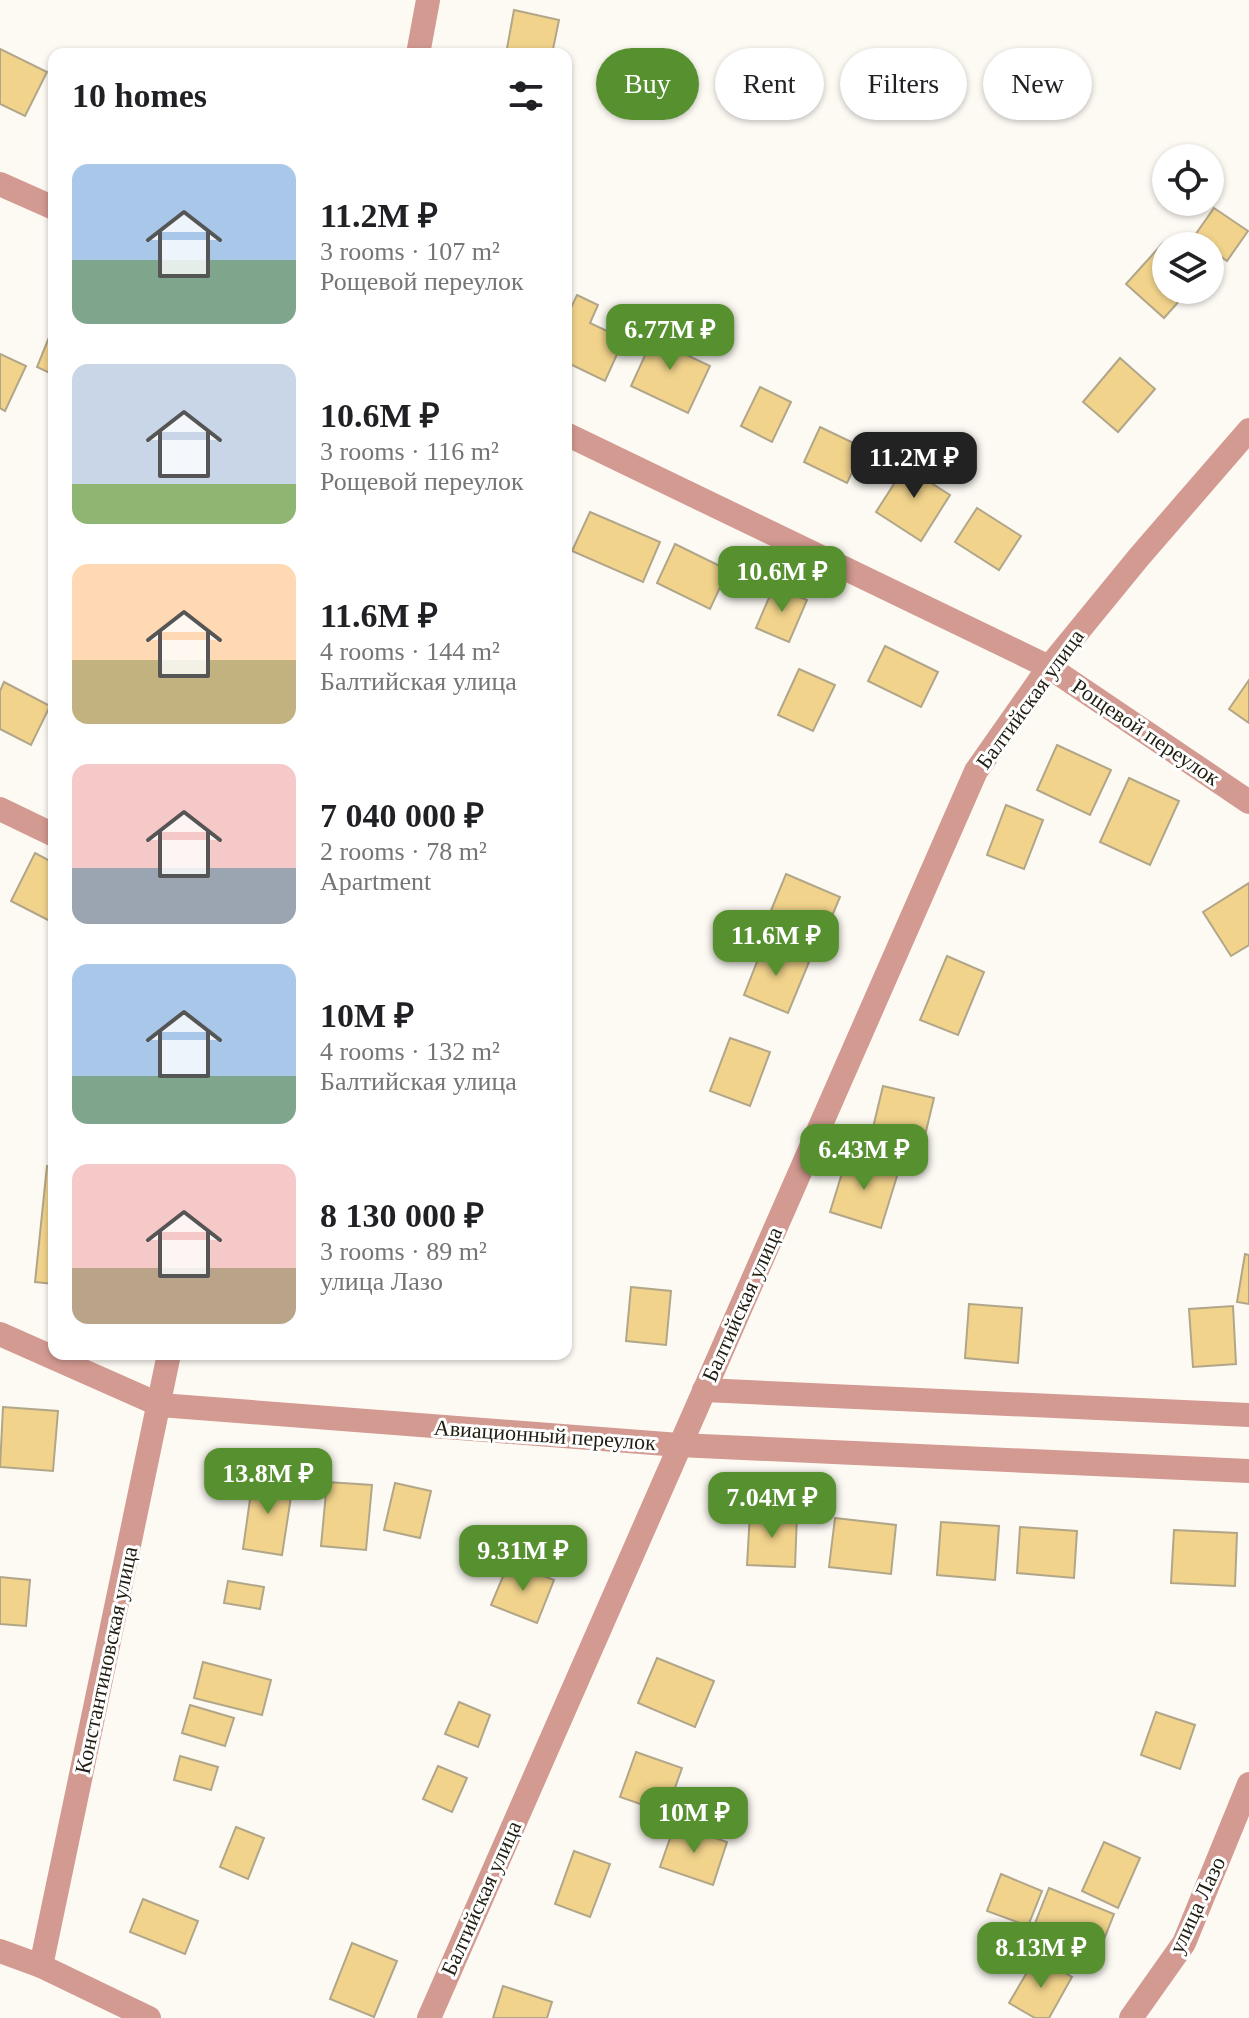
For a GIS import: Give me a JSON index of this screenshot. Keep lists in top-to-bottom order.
{
  "streets": {
    "street": [
      "Балтийская улица",
      "Рощевой переулок",
      "Авиационный переулок",
      "Константиновская улица",
      "улица Лазо"
    ]
  },
  "crossings": [
    ["Балтийская улица", "Рощевой переулок"],
    ["Балтийская улица", "Авиационный переулок"],
    ["Авиационный переулок", "Константиновская улица"]
  ],
  "page": {
    "chip": [
      "Buy",
      "Rent",
      "Filters",
      "New"
    ],
    "heading": "10 homes",
    "list": [
      {
        "name": "11.2M ₽",
        "note": "3 rooms · 107 m² · Рощевой переулок"
      },
      {
        "name": "10.6M ₽",
        "note": "3 rooms · 116 m² · Рощевой переулок"
      },
      {
        "name": "11.6M ₽",
        "note": "4 rooms · 144 m² · Балтийская улица"
      },
      {
        "name": "7 040 000 ₽",
        "note": "2 rooms · 78 m² · Apartment"
      },
      {
        "name": "10M ₽",
        "note": "4 rooms · 132 m² · Балтийская улица"
      },
      {
        "name": "8 130 000 ₽",
        "note": "3 rooms · 89 m² · улица Лазо"
      }
    ],
    "price": [
      "6.77M ₽",
      "11.2M ₽",
      "10.6M ₽",
      "11.6M ₽",
      "6.43M ₽",
      "13.8M ₽",
      "7.04M ₽",
      "9.31M ₽",
      "10M ₽",
      "8.13M ₽"
    ]
  }
}
